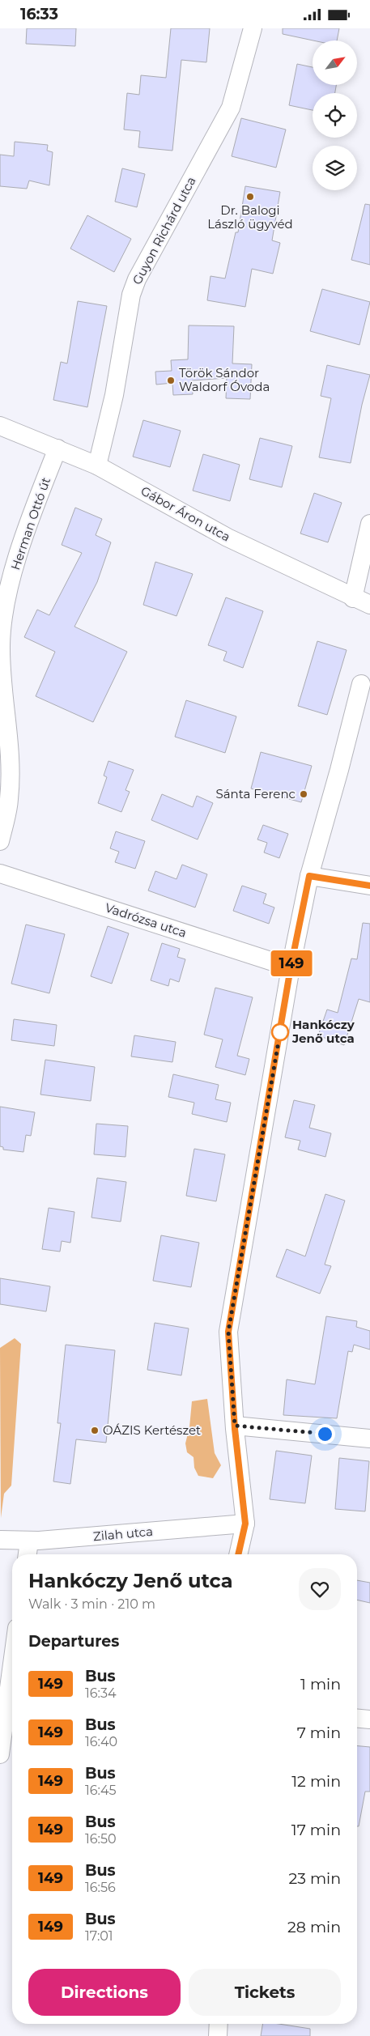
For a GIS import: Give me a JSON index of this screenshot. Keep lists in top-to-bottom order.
{
  "streets": {
    "street": [
      "Guyon Richárd utca",
      "Gábor Áron utca",
      "Herman Ottó út",
      "Vadrózsa utca",
      "Zilah utca"
    ]
  },
  "crossings": [
    ["Guyon Richárd utca", "Gábor Áron utca"],
    ["Gábor Áron utca", "Herman Ottó út"]
  ],
  "places": [
    "Dr. Balogi László ügyvéd",
    "Török Sándor Waldorf Óvoda",
    "Sánta Ferenc",
    "Hankóczy Jenő utca",
    "OÁZIS Kertészet"
  ],
  "lines": ["bus line 149"],
  "north": "top right",
  "page": {
    "status": "16:33",
    "on_map": "149",
    "heading": [
      ["Hankóczy Jenő utca", "Walk · 3 min · 210 m"],
      "Departures"
    ],
    "list": [
      {
        "mark": "149",
        "name": "Bus",
        "note": "16:34",
        "value": "1 min"
      },
      {
        "mark": "149",
        "name": "Bus",
        "note": "16:40",
        "value": "7 min"
      },
      {
        "mark": "149",
        "name": "Bus",
        "note": "16:45",
        "value": "12 min"
      },
      {
        "mark": "149",
        "name": "Bus",
        "note": "16:50",
        "value": "17 min"
      },
      {
        "mark": "149",
        "name": "Bus",
        "note": "16:56",
        "value": "23 min"
      },
      {
        "mark": "149",
        "name": "Bus",
        "note": "17:01",
        "value": "28 min"
      }
    ],
    "buttons": ["Directions", "Tickets"]
  }
}
